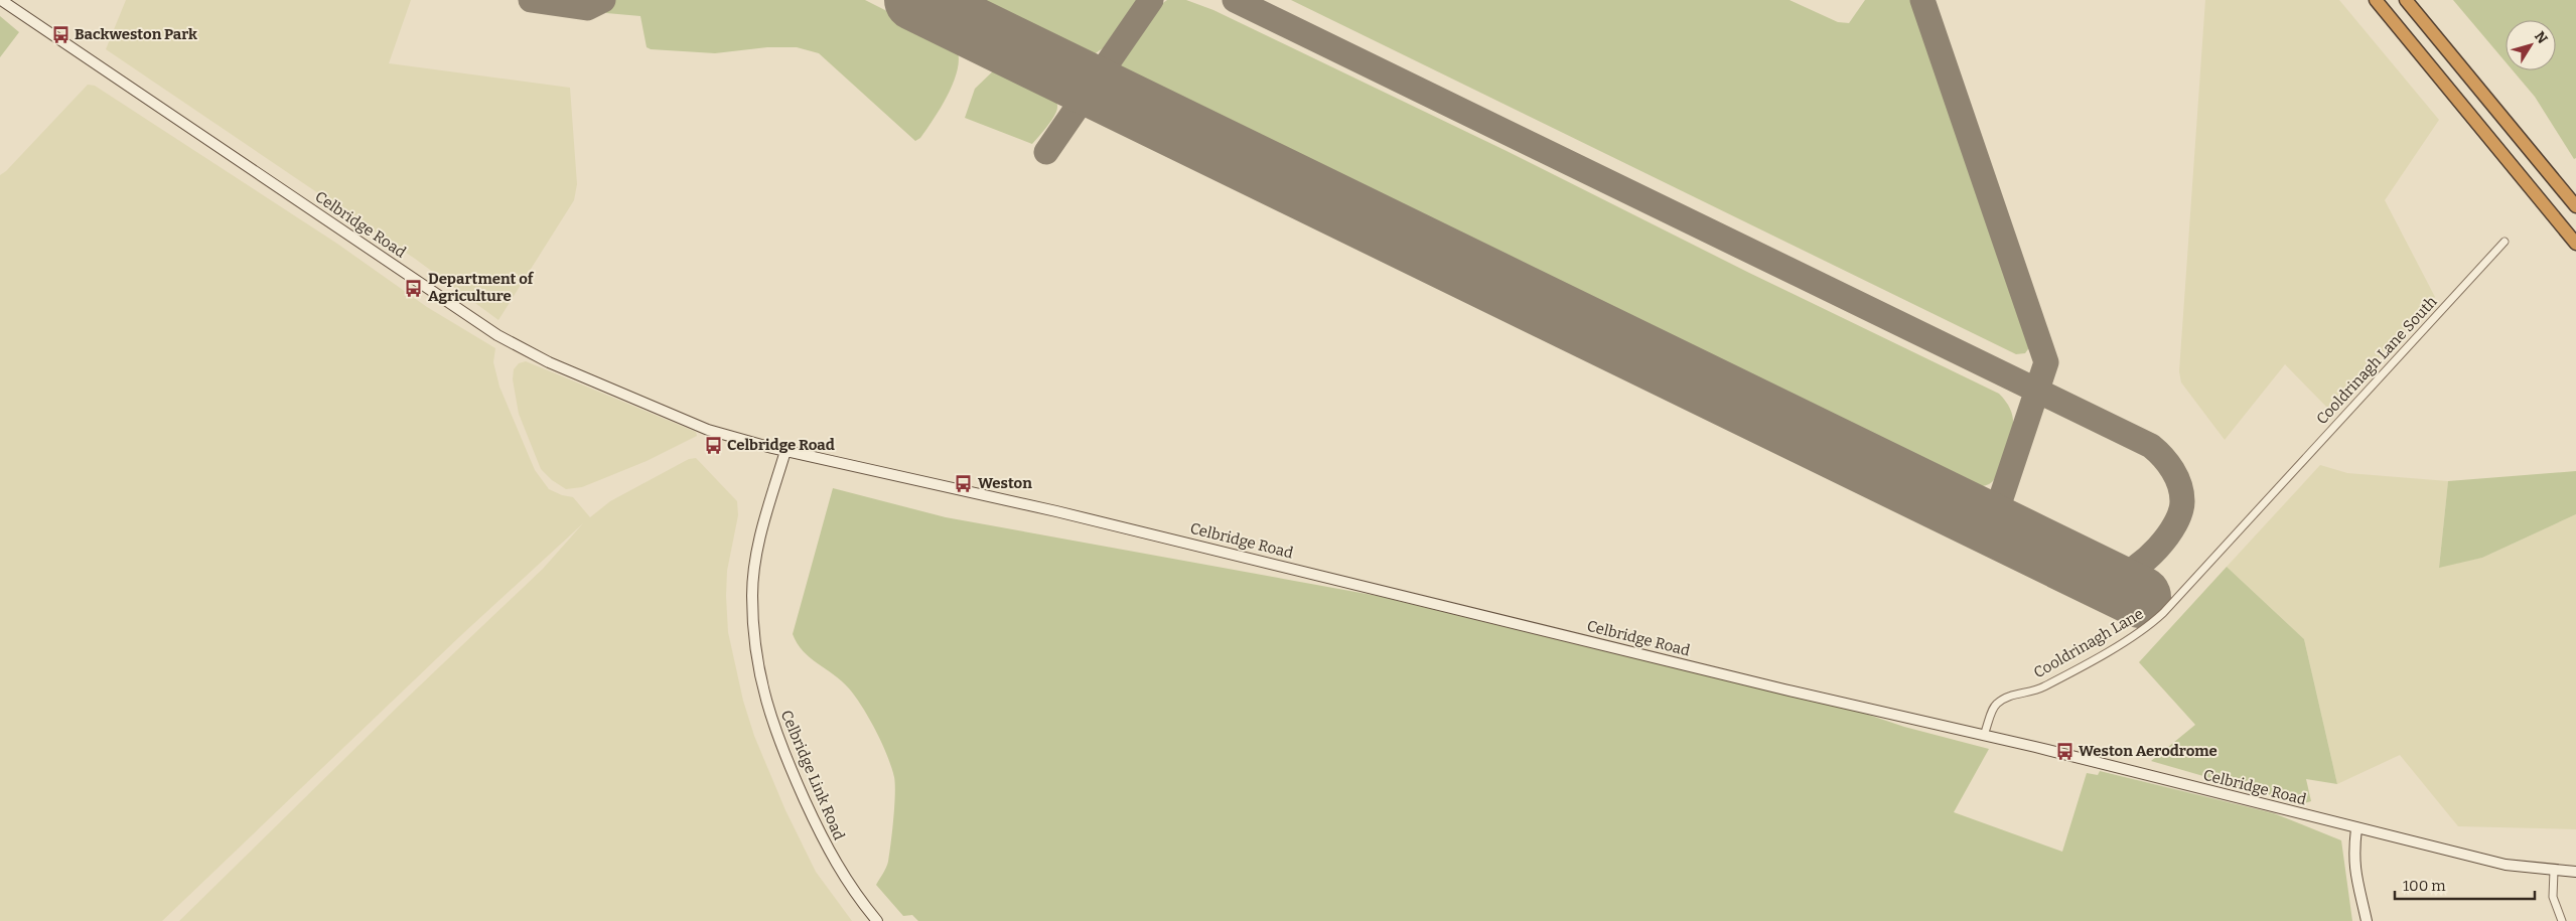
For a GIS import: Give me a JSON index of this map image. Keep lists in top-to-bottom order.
{
  "streets": {
    "main road": ["Celbridge Road", "Celbridge Link Road"],
    "street": ["Cooldrinagh Lane South", "Cooldrinagh Lane"]
  },
  "crossings": [
    ["Celbridge Road", "Cooldrinagh Lane"],
    ["Celbridge Road", "Celbridge Link Road"],
    ["Cooldrinagh Lane South", "Cooldrinagh Lane"]
  ],
  "places": {
    "bus stop": [
      "Backweston Park",
      "Department of Agriculture",
      "Celbridge Road",
      "Weston",
      "Weston Aerodrome"
    ]
  },
  "scale_bar": "100 m",
  "north": "top right"
}
